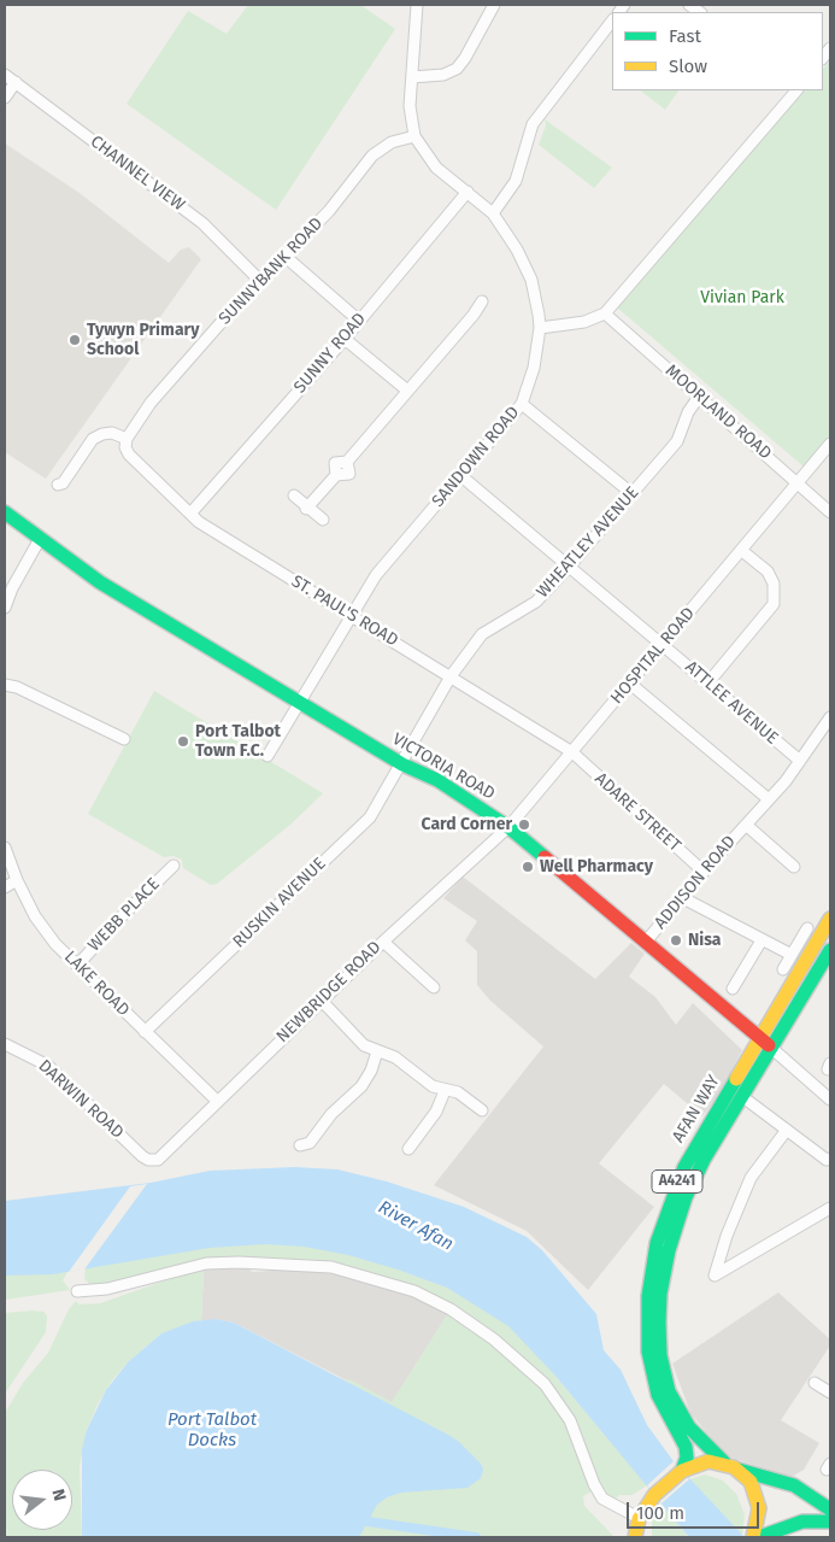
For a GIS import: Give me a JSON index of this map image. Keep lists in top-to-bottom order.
{
  "streets": {
    "main road": ["VICTORIA ROAD", "AFAN WAY", "A4241"],
    "street": [
      "CHANNEL VIEW",
      "SUNNYBANK ROAD",
      "SUNNY ROAD",
      "MOORLAND ROAD",
      "SANDOWN ROAD",
      "WHEATLEY AVENUE",
      "ST. PAUL'S ROAD",
      "HOSPITAL ROAD",
      "ATTLEE AVENUE",
      "ADARE STREET",
      "ADDISON ROAD",
      "RUSKIN AVENUE",
      "WEBB PLACE",
      "LAKE ROAD",
      "NEWBRIDGE ROAD",
      "DARWIN ROAD"
    ]
  },
  "crossings": [
    ["CHANNEL VIEW", "SUNNYBANK ROAD"],
    ["SUNNYBANK ROAD", "ST. PAUL'S ROAD"],
    ["SUNNY ROAD", "ST. PAUL'S ROAD"],
    ["MOORLAND ROAD", "WHEATLEY AVENUE"],
    ["MOORLAND ROAD", "HOSPITAL ROAD"],
    ["SANDOWN ROAD", "ST. PAUL'S ROAD"],
    ["SANDOWN ROAD", "ATTLEE AVENUE"],
    ["SANDOWN ROAD", "VICTORIA ROAD"],
    ["WHEATLEY AVENUE", "ST. PAUL'S ROAD"],
    ["WHEATLEY AVENUE", "ATTLEE AVENUE"],
    ["WHEATLEY AVENUE", "VICTORIA ROAD"],
    ["WHEATLEY AVENUE", "RUSKIN AVENUE"],
    ["ST. PAUL'S ROAD", "HOSPITAL ROAD"],
    ["ST. PAUL'S ROAD", "ADARE STREET"],
    ["HOSPITAL ROAD", "ATTLEE AVENUE"],
    ["HOSPITAL ROAD", "VICTORIA ROAD"],
    ["HOSPITAL ROAD", "ADARE STREET"],
    ["HOSPITAL ROAD", "NEWBRIDGE ROAD"],
    ["ATTLEE AVENUE", "ADDISON ROAD"],
    ["VICTORIA ROAD", "ADDISON ROAD"],
    ["VICTORIA ROAD", "RUSKIN AVENUE"],
    ["VICTORIA ROAD", "NEWBRIDGE ROAD"],
    ["VICTORIA ROAD", "AFAN WAY"],
    ["ADARE STREET", "ADDISON ROAD"],
    ["RUSKIN AVENUE", "LAKE ROAD"],
    ["WEBB PLACE", "LAKE ROAD"],
    ["LAKE ROAD", "NEWBRIDGE ROAD"],
    ["NEWBRIDGE ROAD", "DARWIN ROAD"],
    ["AFAN WAY", "A4241"]
  ],
  "water": ["River Afan", "Port Talbot Docks"],
  "parks": ["Vivian Park"],
  "places": [
    "Tywyn Primary School",
    "Port Talbot Town F.C.",
    "Card Corner",
    "Well Pharmacy",
    "Nisa"
  ],
  "legend": ["Fast", "Slow"],
  "scale_bar": "100 m",
  "north": "right"
}
